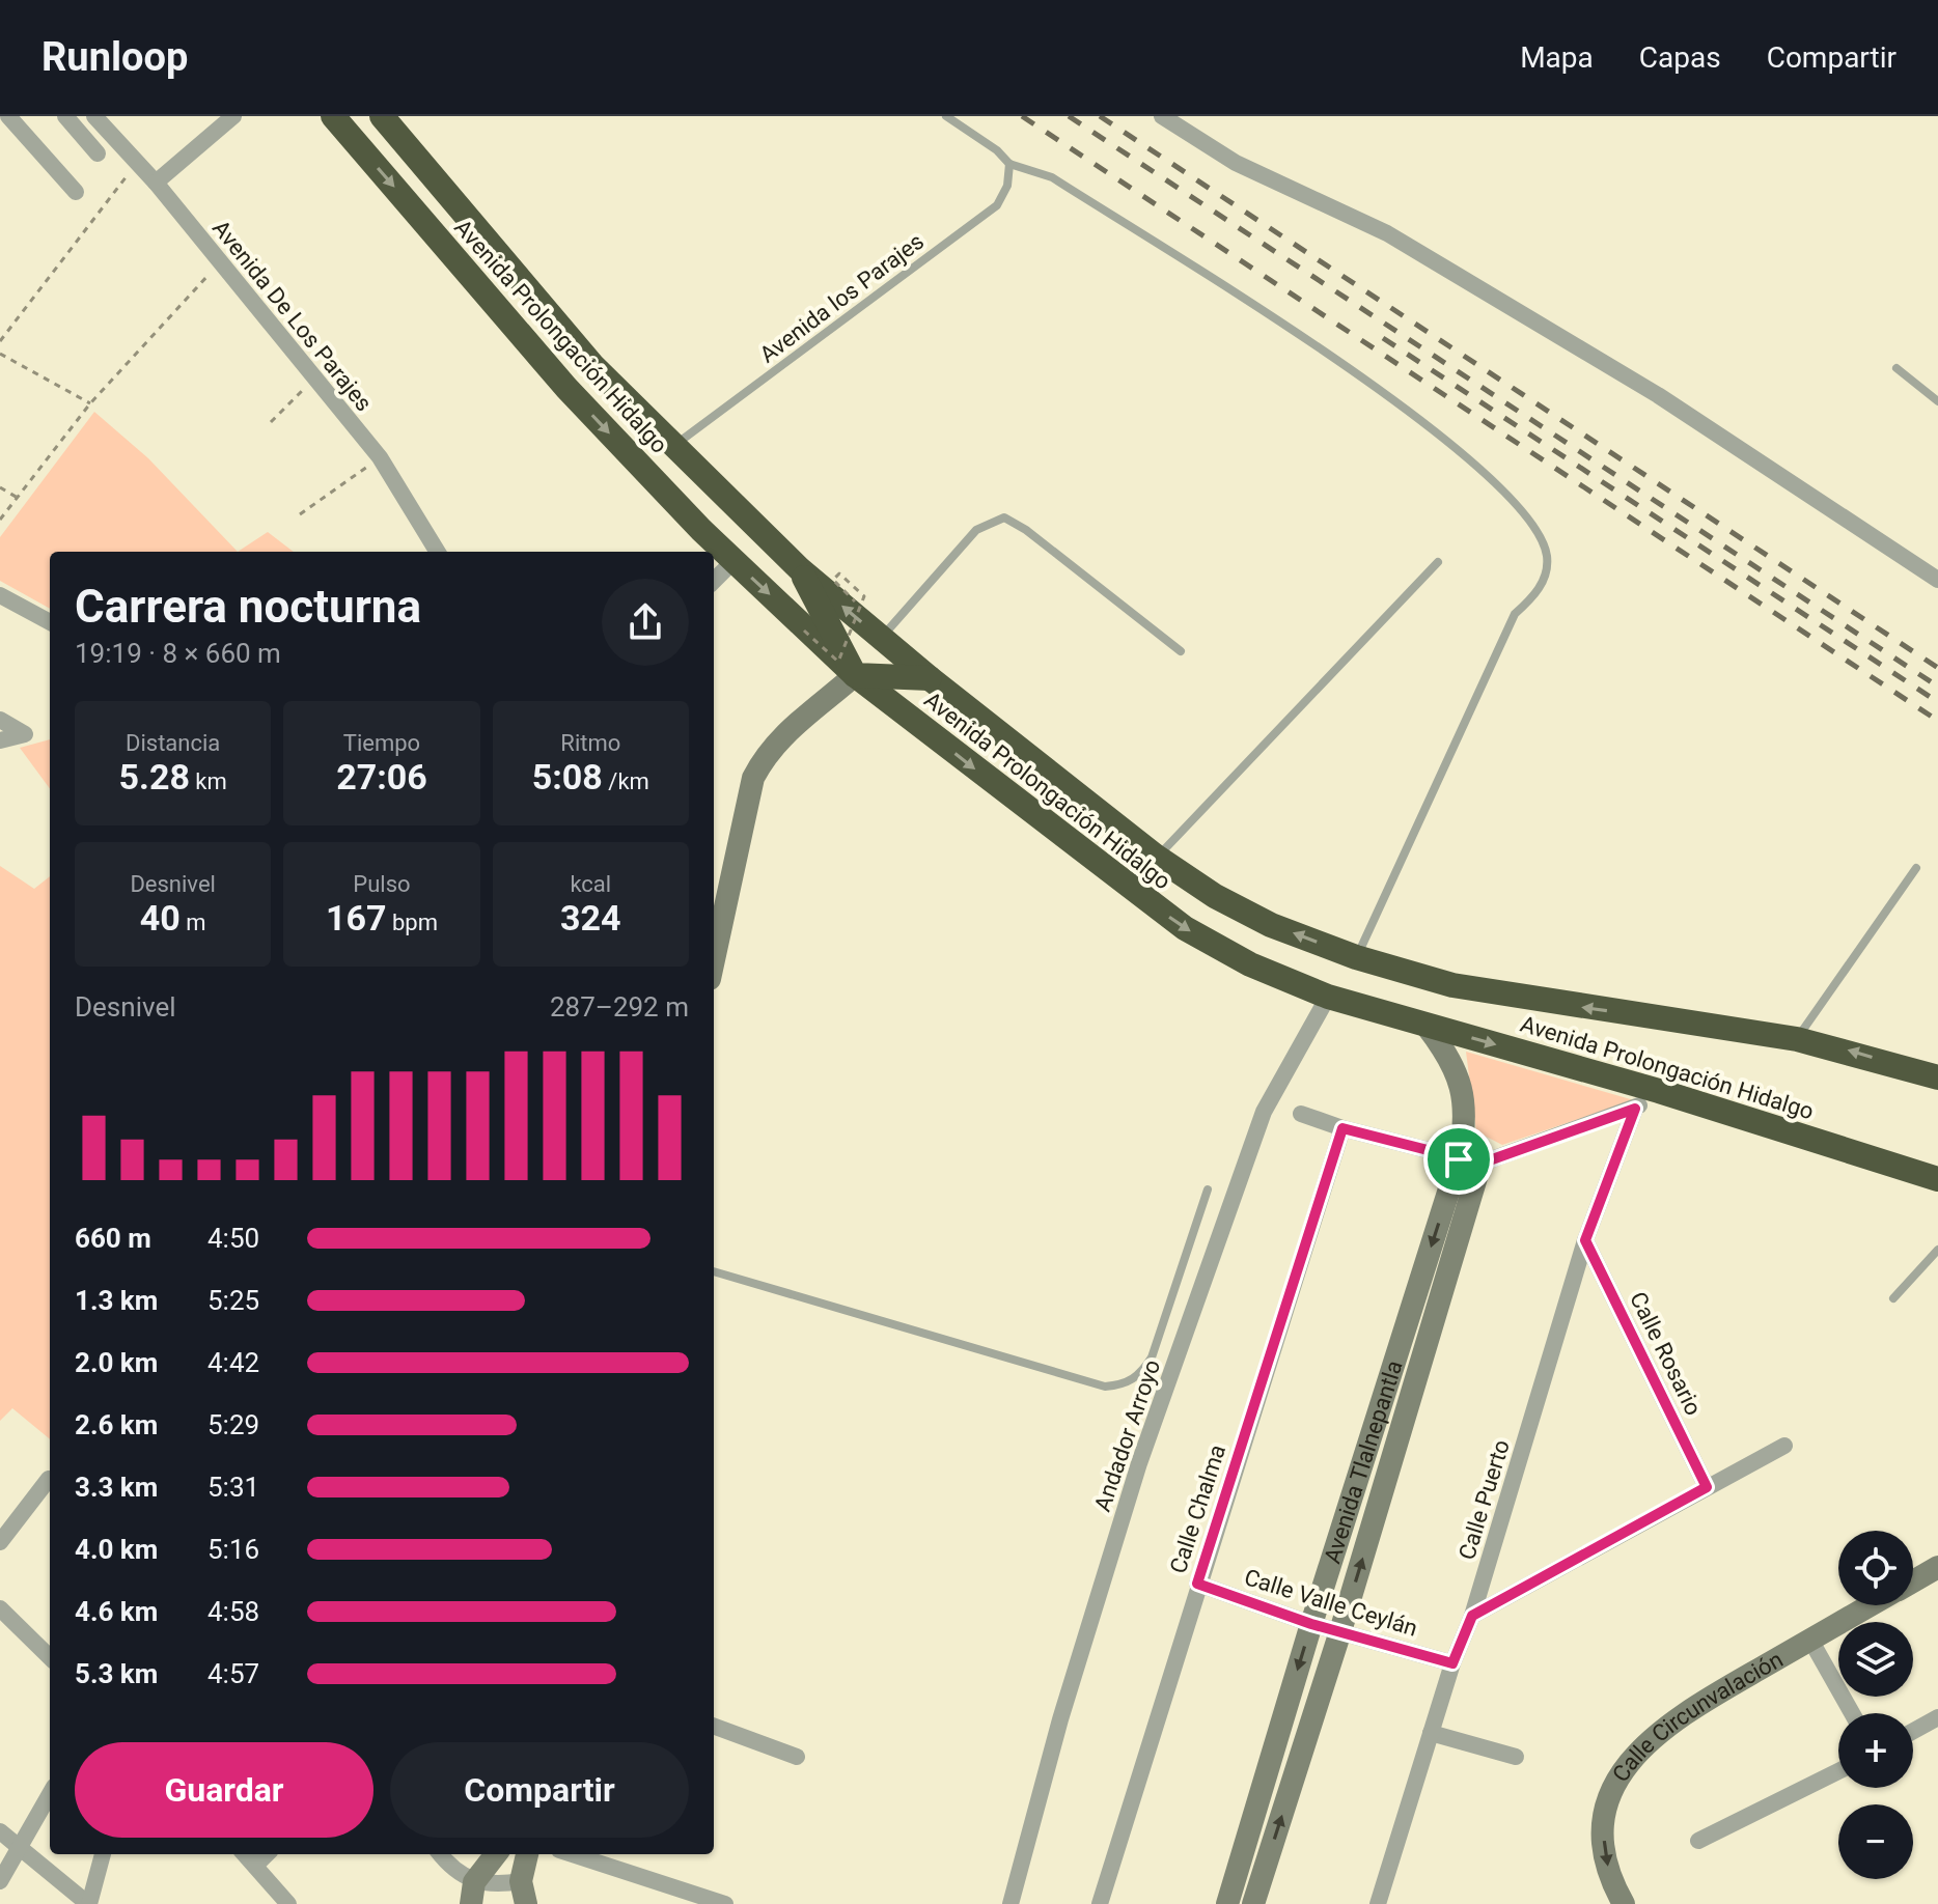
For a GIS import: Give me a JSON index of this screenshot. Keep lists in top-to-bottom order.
{
  "streets": {
    "highway": ["Avenida Prolongación Hidalgo"],
    "street": [
      "Avenida De Los Parajes",
      "Calle Rosario",
      "Andador Arroyo",
      "Avenida Tlalnepantla",
      "Calle Puerto",
      "Calle Chalma",
      "Calle Valle Ceylán",
      "Calle Circunvalación"
    ],
    "lane": ["Avenida los Parajes"]
  },
  "crossings": [
    ["Avenida los Parajes", "Avenida Prolongación Hidalgo"],
    ["Avenida Prolongación Hidalgo", "Andador Arroyo"],
    ["Avenida Prolongación Hidalgo", "Avenida Tlalnepantla"],
    ["Calle Rosario", "Calle Puerto"],
    ["Avenida Tlalnepantla", "Calle Valle Ceylán"],
    ["Calle Puerto", "Calle Valle Ceylán"],
    ["Calle Chalma", "Calle Valle Ceylán"]
  ],
  "one_way": ["Calle Circunvalación"],
  "page": {
    "header": "Runloop",
    "nav": ["Mapa", "Capas", "Compartir"],
    "heading": ["Carrera nocturna", "19:19 · 8 × 660 m"],
    "stats": [
      ["Distancia", "5.28 km"],
      ["Tiempo", "27:06"],
      ["Ritmo", "5:08 /km"],
      ["Desnivel", "40 m"],
      ["Pulso", "167 bpm"],
      ["kcal", "324"]
    ],
    "chart": ["Desnivel", "287–292 m"],
    "list": [
      {
        "name": "660 m",
        "note": "4:50"
      },
      {
        "name": "1.3 km",
        "note": "5:25"
      },
      {
        "name": "2.0 km",
        "note": "4:42"
      },
      {
        "name": "2.6 km",
        "note": "5:29"
      },
      {
        "name": "3.3 km",
        "note": "5:31"
      },
      {
        "name": "4.0 km",
        "note": "5:16"
      },
      {
        "name": "4.6 km",
        "note": "4:58"
      },
      {
        "name": "5.3 km",
        "note": "4:57"
      }
    ],
    "map_buttons": ["+", "−"],
    "buttons": ["Guardar", "Compartir"]
  }
}
